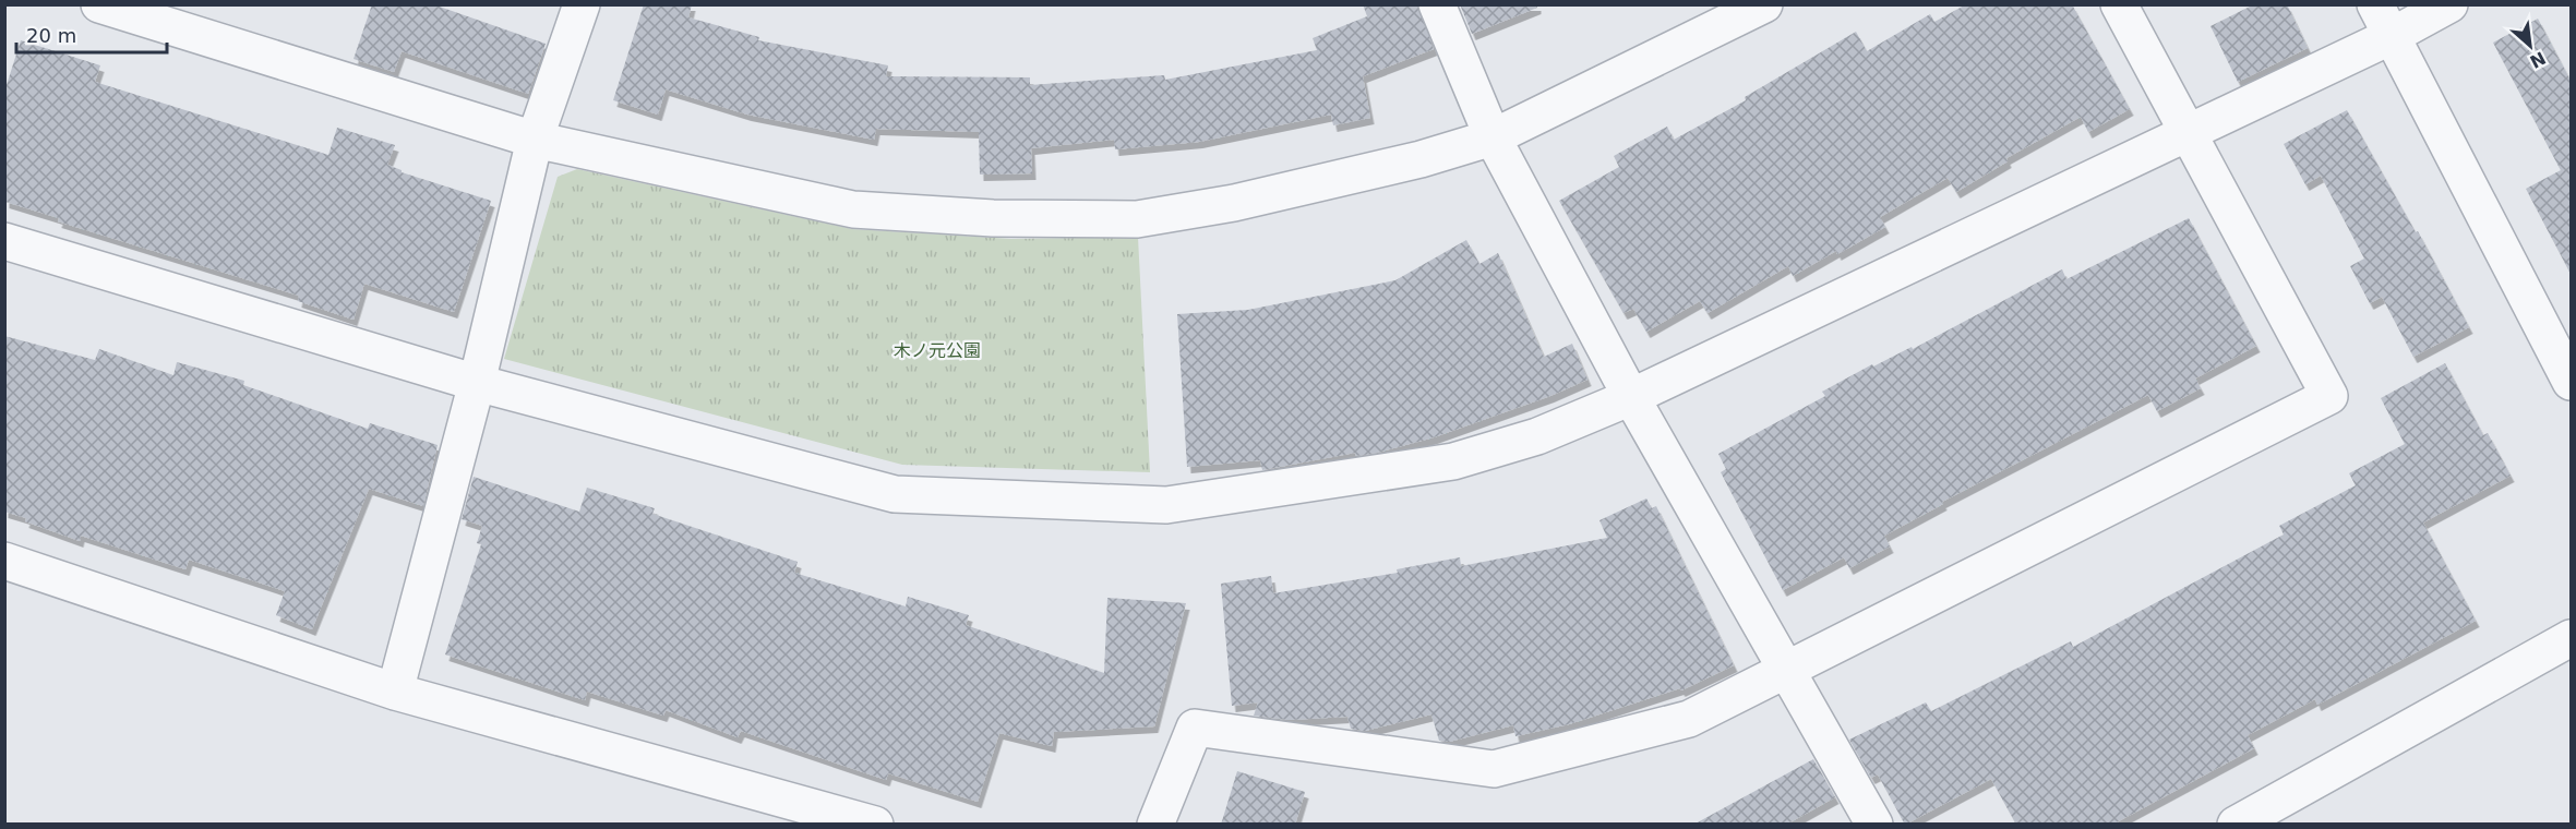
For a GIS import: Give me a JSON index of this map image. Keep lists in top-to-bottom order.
{
  "parks": ["木ノ元公園"],
  "scale_bar": "20 m",
  "north": "bottom right"
}
